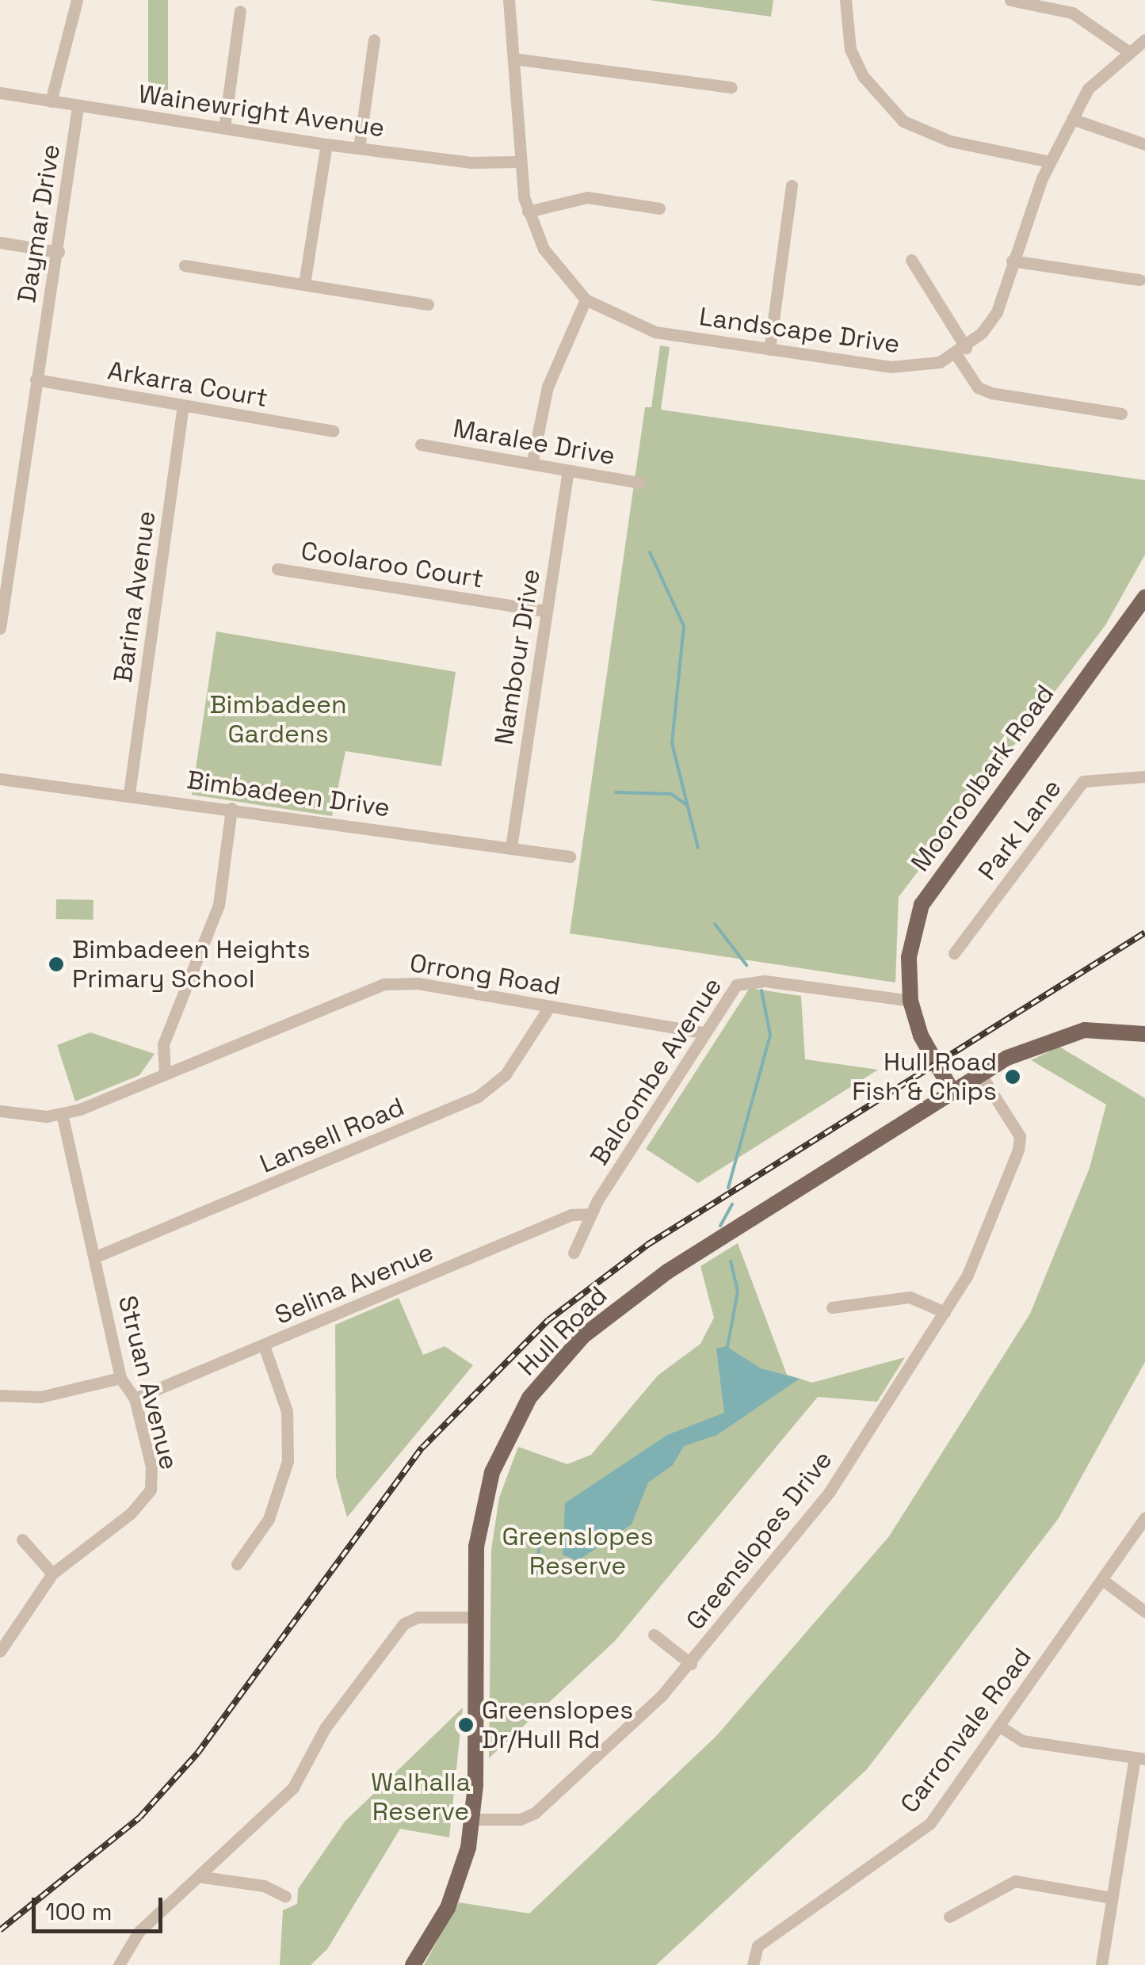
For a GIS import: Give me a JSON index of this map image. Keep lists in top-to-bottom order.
{
  "streets": {
    "main road": ["Mooroolbark Road", "Hull Road"],
    "street": [
      "Wainewright Avenue",
      "Daymar Drive",
      "Landscape Drive",
      "Arkarra Court",
      "Maralee Drive",
      "Coolaroo Court",
      "Barina Avenue",
      "Nambour Drive",
      "Bimbadeen Drive",
      "Park Lane",
      "Orrong Road",
      "Balcombe Avenue",
      "Lansell Road",
      "Selina Avenue",
      "Struan Avenue",
      "Greenslopes Drive",
      "Carronvale Road"
    ]
  },
  "crossings": [
    ["Wainewright Avenue", "Daymar Drive"],
    ["Wainewright Avenue", "Landscape Drive"],
    ["Daymar Drive", "Arkarra Court"],
    ["Arkarra Court", "Barina Avenue"],
    ["Maralee Drive", "Nambour Drive"],
    ["Coolaroo Court", "Nambour Drive"],
    ["Barina Avenue", "Bimbadeen Drive"],
    ["Nambour Drive", "Bimbadeen Drive"],
    ["Mooroolbark Road", "Balcombe Avenue"],
    ["Mooroolbark Road", "Hull Road"],
    ["Orrong Road", "Balcombe Avenue"],
    ["Orrong Road", "Lansell Road"],
    ["Orrong Road", "Struan Avenue"],
    ["Balcombe Avenue", "Selina Avenue"],
    ["Lansell Road", "Struan Avenue"],
    ["Selina Avenue", "Struan Avenue"],
    ["Hull Road", "Greenslopes Drive"]
  ],
  "parks": ["Bimbadeen Gardens", "Greenslopes Reserve", "Walhalla Reserve"],
  "places": ["Bimbadeen Heights Primary School", "Hull Road Fish & Chips", "Greenslopes Dr/Hull Rd"],
  "scale_bar": "100 m"
}
